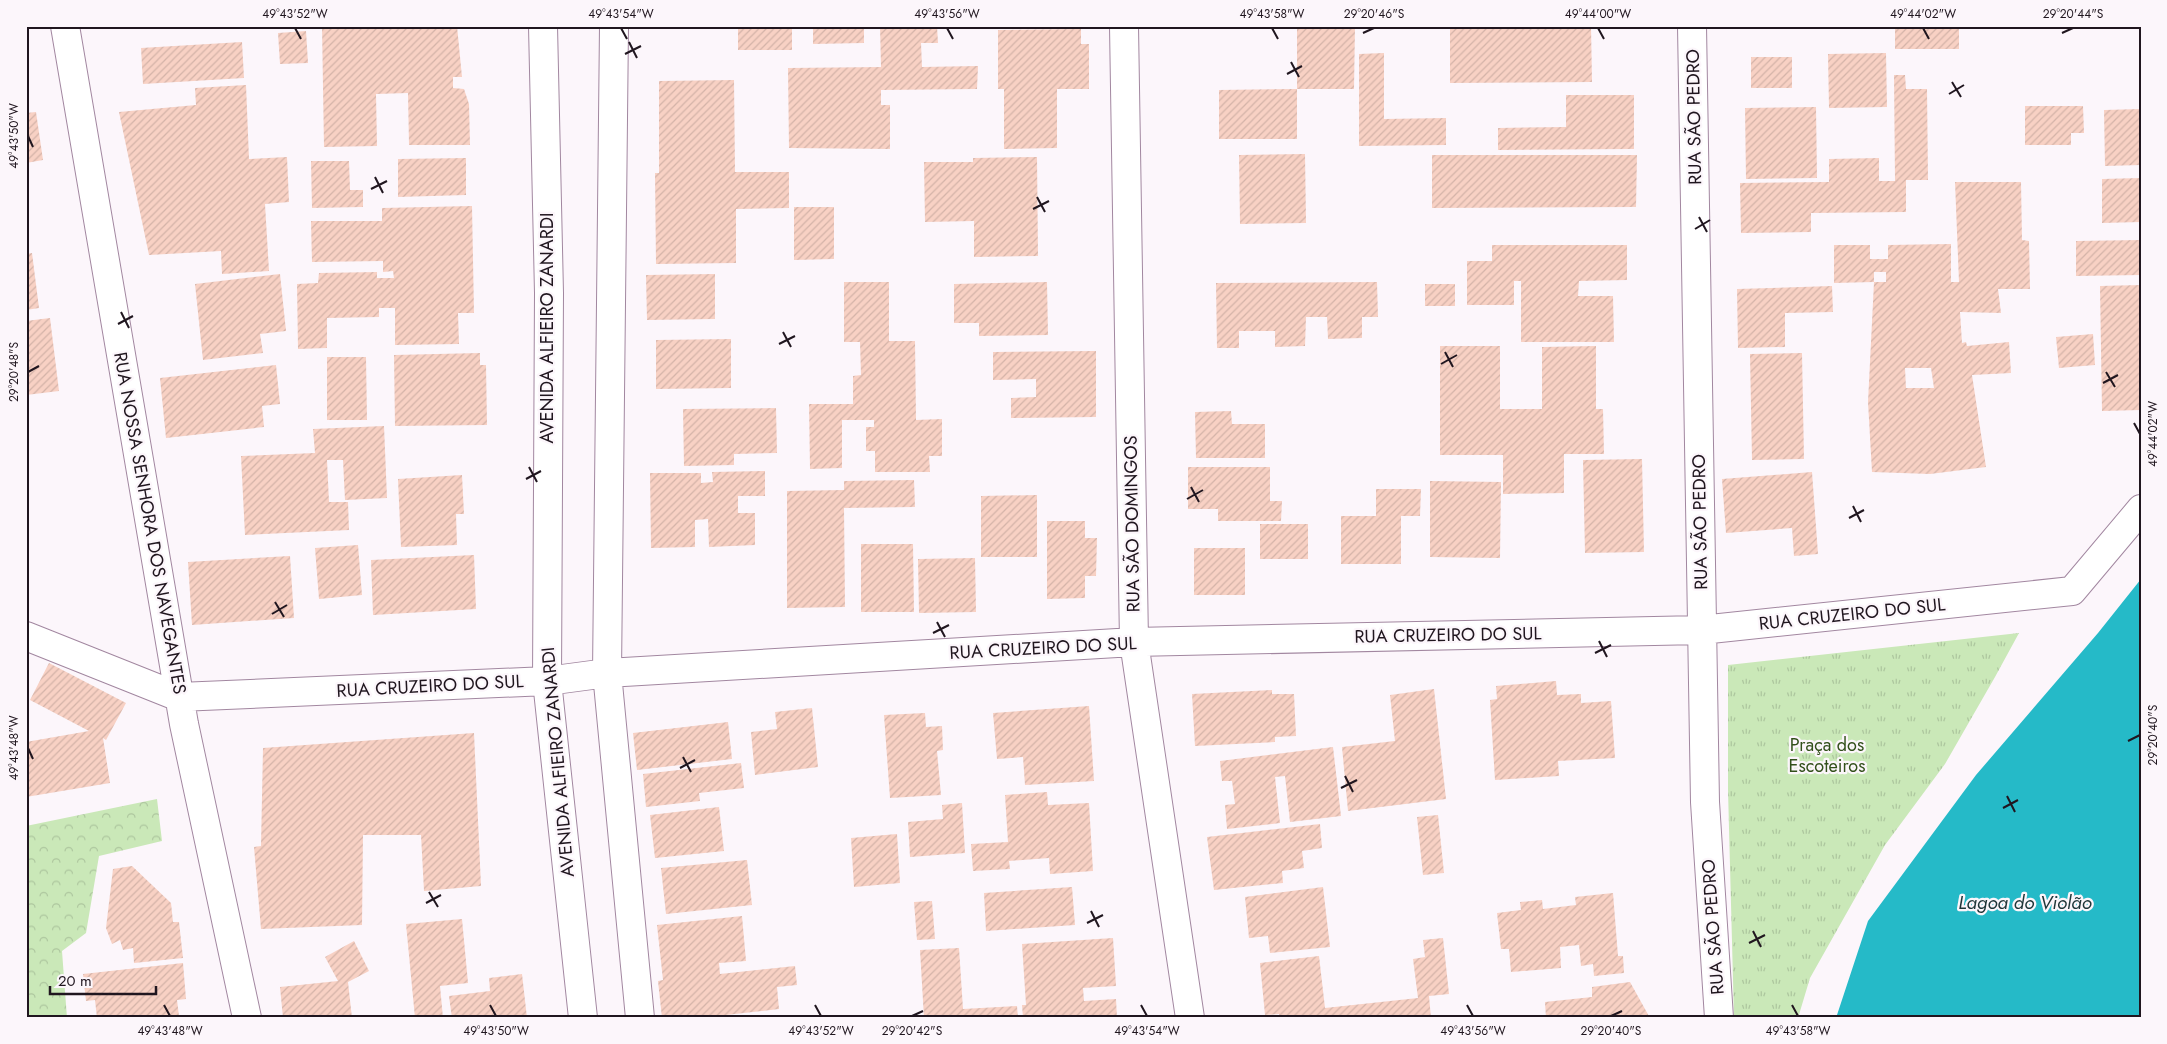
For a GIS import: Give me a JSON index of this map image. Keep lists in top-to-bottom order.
{
  "streets": {
    "street": [
      "RUA SÃO PEDRO",
      "AVENIDA ALFIEIRO ZANARDI",
      "RUA NOSSA SENHORA DOS NAVEGANTES",
      "RUA SÃO DOMINGOS",
      "RUA CRUZEIRO DO SUL"
    ]
  },
  "crossings": [
    ["RUA SÃO PEDRO", "RUA CRUZEIRO DO SUL"],
    ["AVENIDA ALFIEIRO ZANARDI", "RUA CRUZEIRO DO SUL"],
    ["RUA NOSSA SENHORA DOS NAVEGANTES", "RUA CRUZEIRO DO SUL"],
    ["RUA SÃO DOMINGOS", "RUA CRUZEIRO DO SUL"]
  ],
  "water": ["Lagoa do Violão"],
  "parks": ["Praça dos Escoteiros"],
  "scale_bar": "20 m",
  "coordinates": [
    "49°43'52\"W",
    "49°43'54\"W",
    "49°43'56\"W",
    "49°43'58\"W",
    "29°20'46\"S",
    "49°44'00\"W",
    "49°44'02\"W",
    "29°20'44\"S",
    "49°43'50\"W",
    "29°20'48\"S",
    "29°20'40\"S",
    "49°43'48\"W",
    "29°20'42\"S"
  ]
}
